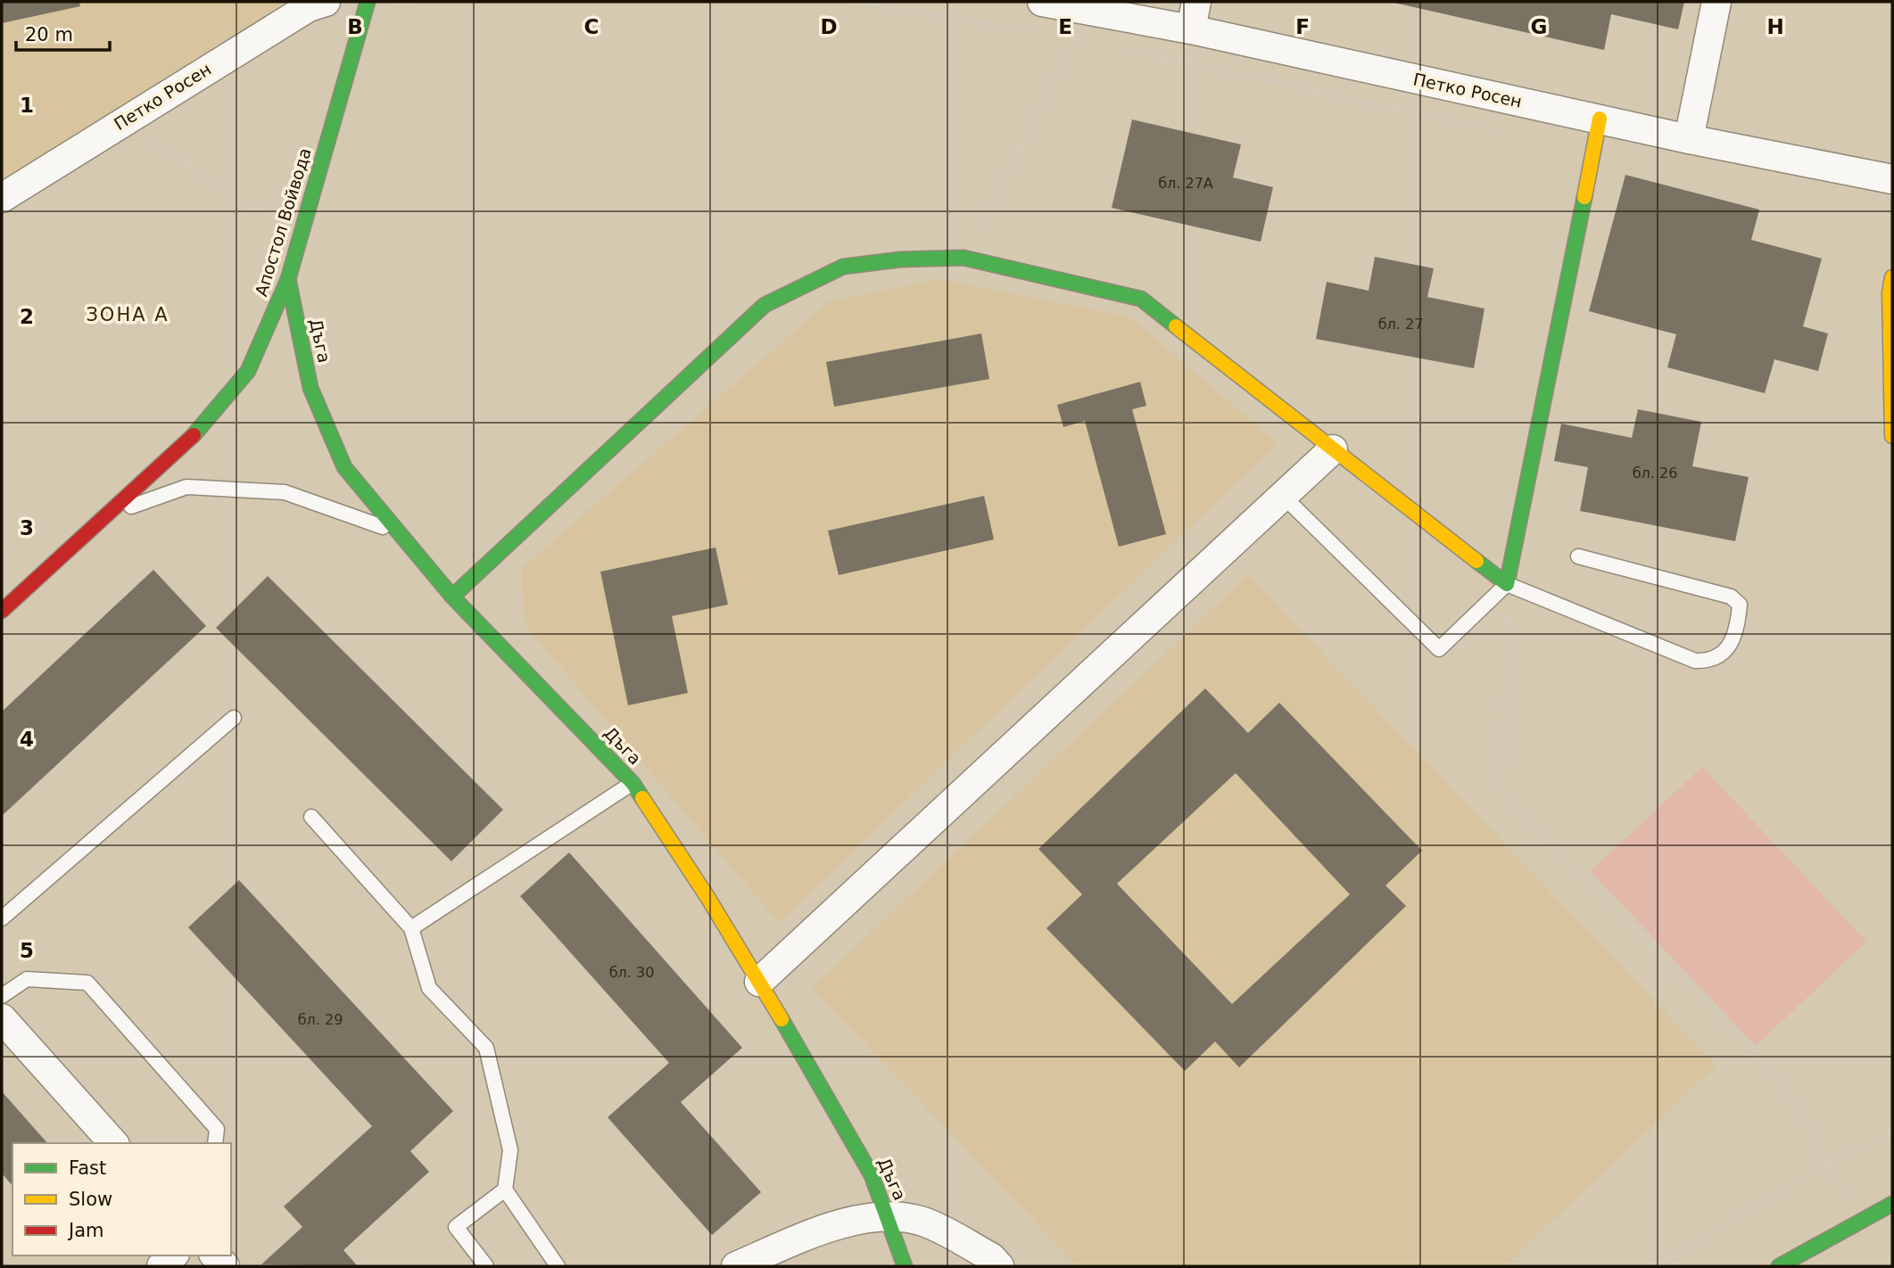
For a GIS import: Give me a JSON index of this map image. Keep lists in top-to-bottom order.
{
  "streets": {
    "street": ["Петко Росен", "Апостол Войвода", "Дъга"]
  },
  "crossings": [
    ["Апостол Войвода", "Дъга"]
  ],
  "districts": ["ЗОНА А"],
  "house_numbers": [
    "бл. 27А",
    "бл. 27",
    "бл. 26",
    "бл. 30",
    "бл. 29"
  ],
  "legend": ["Fast", "Slow", "Jam"],
  "scale_bar": "20 m",
  "grid": {
    "columns": [
      "B",
      "C",
      "D",
      "E",
      "F",
      "G",
      "H"
    ],
    "rows": [
      "1",
      "2",
      "3",
      "4",
      "5"
    ]
  }
}
